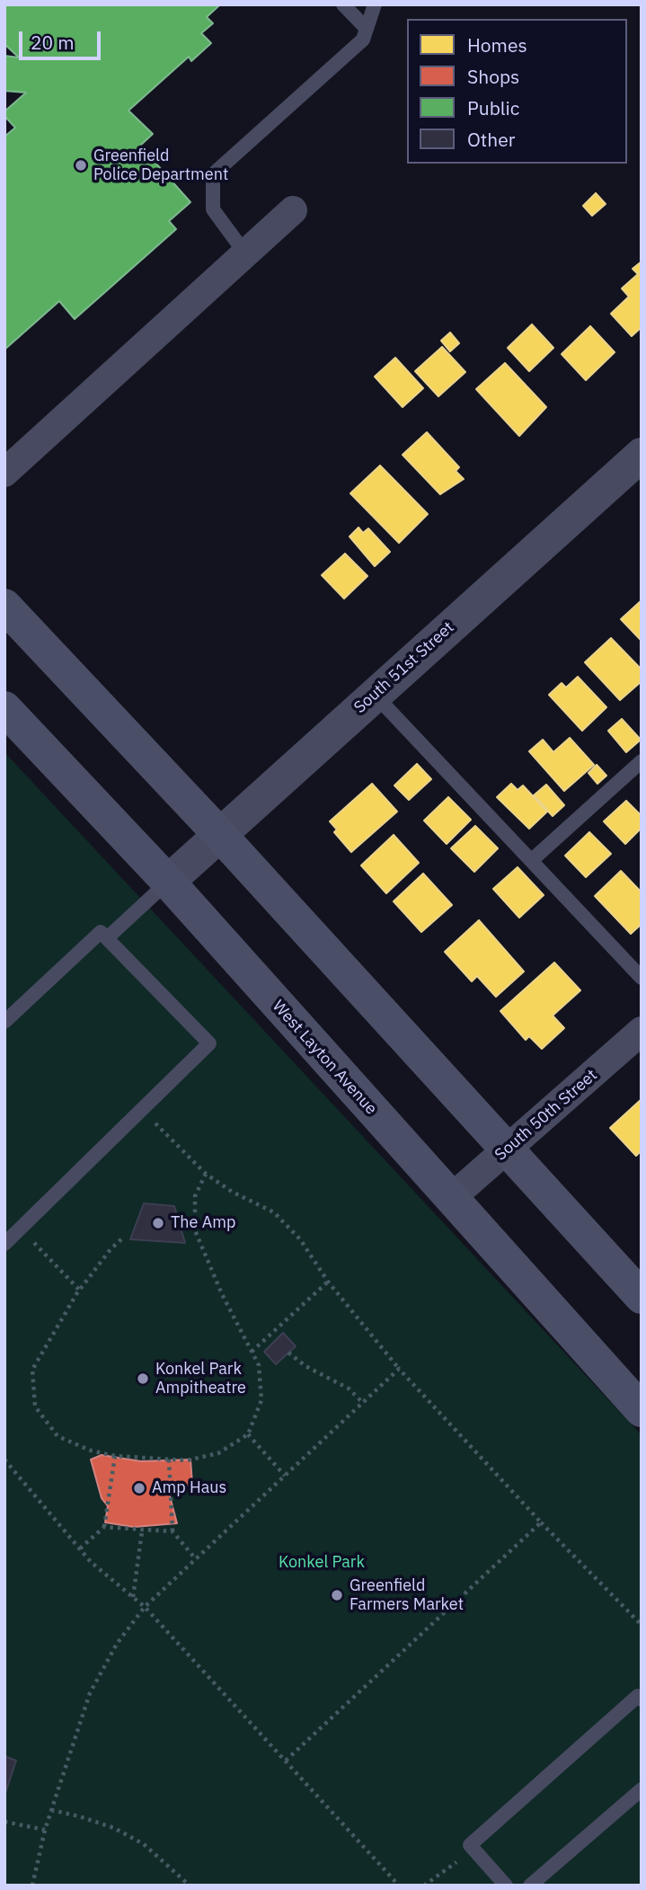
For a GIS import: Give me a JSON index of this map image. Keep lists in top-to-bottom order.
{
  "streets": {
    "main road": ["West Layton Avenue"],
    "street": ["South 51st Street", "South 50th Street"]
  },
  "crossings": [
    ["South 51st Street", "West Layton Avenue"],
    ["West Layton Avenue", "South 50th Street"]
  ],
  "parks": ["Konkel Park"],
  "places": [
    "Greenfield Police Department",
    "The Amp",
    "Konkel Park Ampitheatre",
    "Amp Haus",
    "Greenfield Farmers Market"
  ],
  "legend": [
    "Homes",
    "Shops",
    "Public",
    "Other"
  ],
  "scale_bar": "20 m"
}
